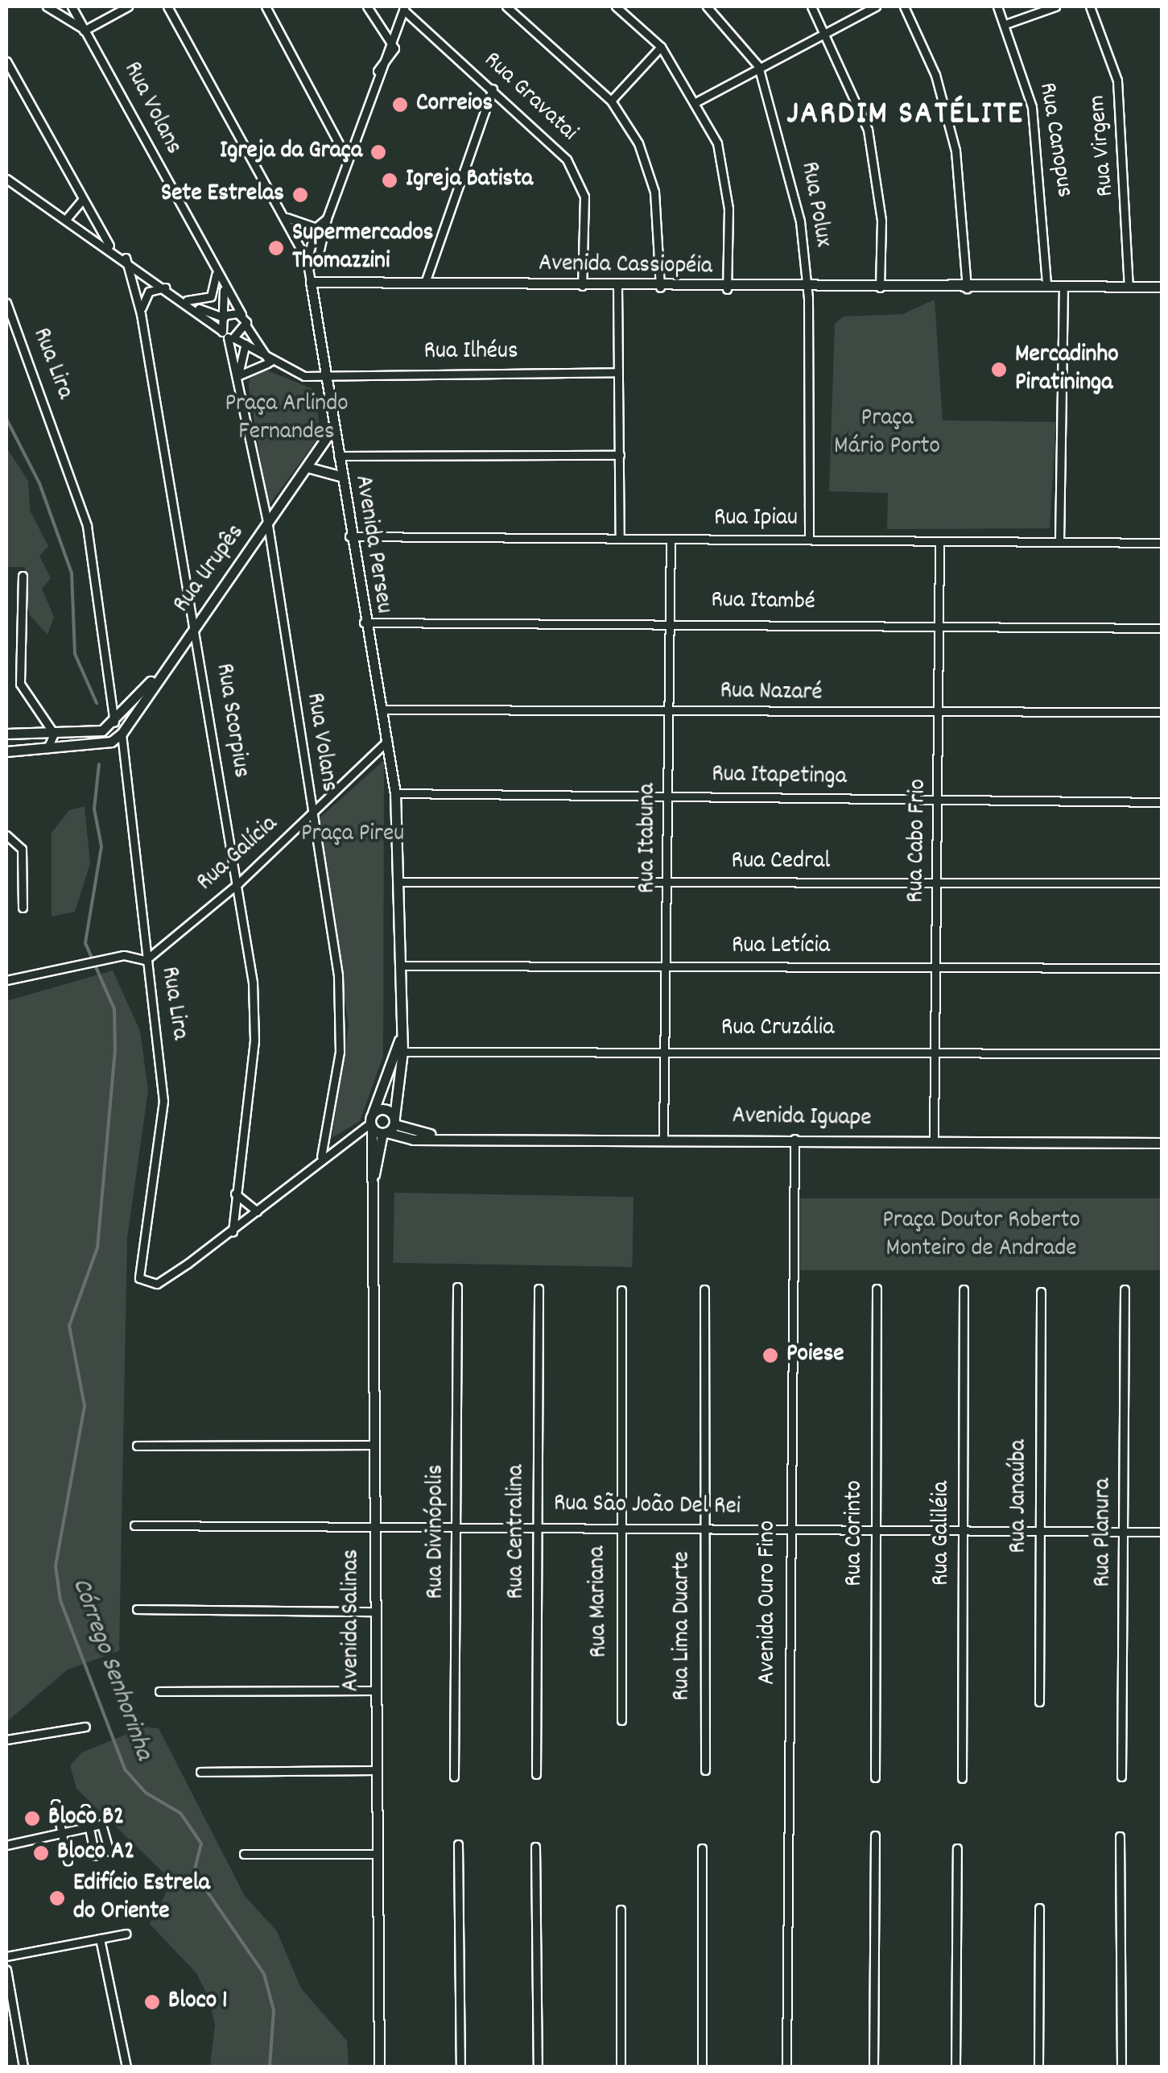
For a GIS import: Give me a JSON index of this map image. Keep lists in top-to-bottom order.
{
  "streets": {
    "street": [
      "Rua Gravatai",
      "Rua Volans",
      "Rua Canopus",
      "Rua Virgem",
      "Rua Polux",
      "Avenida Cassiopéia",
      "Rua Ilhéus",
      "Rua Lira",
      "Rua Ipiau",
      "Avenida Perseu",
      "Rua Urupês",
      "Rua Itambé",
      "Rua Nazaré",
      "Rua Scorpius",
      "Rua Itapetinga",
      "Rua Itabuna",
      "Rua Cabo Frio",
      "Rua Galícia",
      "Rua Cedral",
      "Rua Letícia",
      "Rua Cruzália",
      "Avenida Iguape",
      "Rua Janaúba",
      "Rua São João Del Rei",
      "Rua Divinópolis",
      "Rua Centralina",
      "Rua Planura",
      "Rua Corinto",
      "Rua Galiléia",
      "Rua Mariana",
      "Avenida Ouro Fino",
      "Avenida Salinas",
      "Rua Lima Duarte"
    ]
  },
  "crossings": [
    ["Rua Gravatai", "Avenida Cassiopéia"],
    ["Rua Volans", "Rua Urupês"],
    ["Rua Volans", "Rua Galícia"],
    ["Rua Canopus", "Avenida Cassiopéia"],
    ["Rua Virgem", "Avenida Cassiopéia"],
    ["Rua Polux", "Avenida Cassiopéia"],
    ["Rua Polux", "Rua Ipiau"],
    ["Avenida Cassiopéia", "Avenida Perseu"],
    ["Rua Ilhéus", "Avenida Perseu"],
    ["Rua Lira", "Rua Urupês"],
    ["Rua Lira", "Rua Scorpius"],
    ["Rua Lira", "Rua Galícia"],
    ["Rua Ipiau", "Avenida Perseu"],
    ["Rua Ipiau", "Rua Itabuna"],
    ["Rua Ipiau", "Rua Cabo Frio"],
    ["Avenida Perseu", "Rua Urupês"],
    ["Avenida Perseu", "Rua Itambé"],
    ["Avenida Perseu", "Rua Nazaré"],
    ["Avenida Perseu", "Rua Itapetinga"],
    ["Avenida Perseu", "Rua Galícia"],
    ["Avenida Perseu", "Rua Cedral"],
    ["Avenida Perseu", "Rua Letícia"],
    ["Avenida Perseu", "Rua Cruzália"],
    ["Avenida Perseu", "Avenida Iguape"],
    ["Avenida Perseu", "Avenida Salinas"],
    ["Rua Urupês", "Rua Scorpius"],
    ["Rua Itambé", "Rua Itabuna"],
    ["Rua Itambé", "Rua Cabo Frio"],
    ["Rua Nazaré", "Rua Itabuna"],
    ["Rua Nazaré", "Rua Cabo Frio"],
    ["Rua Scorpius", "Rua Galícia"],
    ["Rua Itapetinga", "Rua Itabuna"],
    ["Rua Itapetinga", "Rua Cabo Frio"],
    ["Rua Itabuna", "Rua Cedral"],
    ["Rua Itabuna", "Rua Letícia"],
    ["Rua Itabuna", "Rua Cruzália"],
    ["Rua Itabuna", "Avenida Iguape"],
    ["Rua Cabo Frio", "Rua Cedral"],
    ["Rua Cabo Frio", "Rua Letícia"],
    ["Rua Cabo Frio", "Rua Cruzália"],
    ["Rua Cabo Frio", "Avenida Iguape"],
    ["Avenida Iguape", "Avenida Ouro Fino"],
    ["Avenida Iguape", "Avenida Salinas"],
    ["Rua Janaúba", "Rua São João Del Rei"],
    ["Rua São João Del Rei", "Rua Divinópolis"],
    ["Rua São João Del Rei", "Rua Centralina"],
    ["Rua São João Del Rei", "Rua Planura"],
    ["Rua São João Del Rei", "Rua Corinto"],
    ["Rua São João Del Rei", "Rua Galiléia"],
    ["Rua São João Del Rei", "Rua Mariana"],
    ["Rua São João Del Rei", "Avenida Ouro Fino"],
    ["Rua São João Del Rei", "Avenida Salinas"],
    ["Rua São João Del Rei", "Rua Lima Duarte"]
  ],
  "districts": ["JARDIM SATÉLITE"],
  "water": ["Córrego Senhorinha"],
  "parks": [
    "Praça Arlindo Fernandes",
    "Praça Mário Porto",
    "Praça Pireu",
    "Praça Doutor Roberto Monteiro de Andrade"
  ],
  "places": [
    "Correios",
    "Igreja da Graça",
    "Igreja Batista",
    "Sete Estrelas",
    "Supermercados Thomazzini",
    "Mercadinho Piratininga",
    "Poiese",
    "Bloco B2",
    "Bloco A2",
    "Edifício Estrela do Oriente",
    "Bloco 1"
  ]
}
